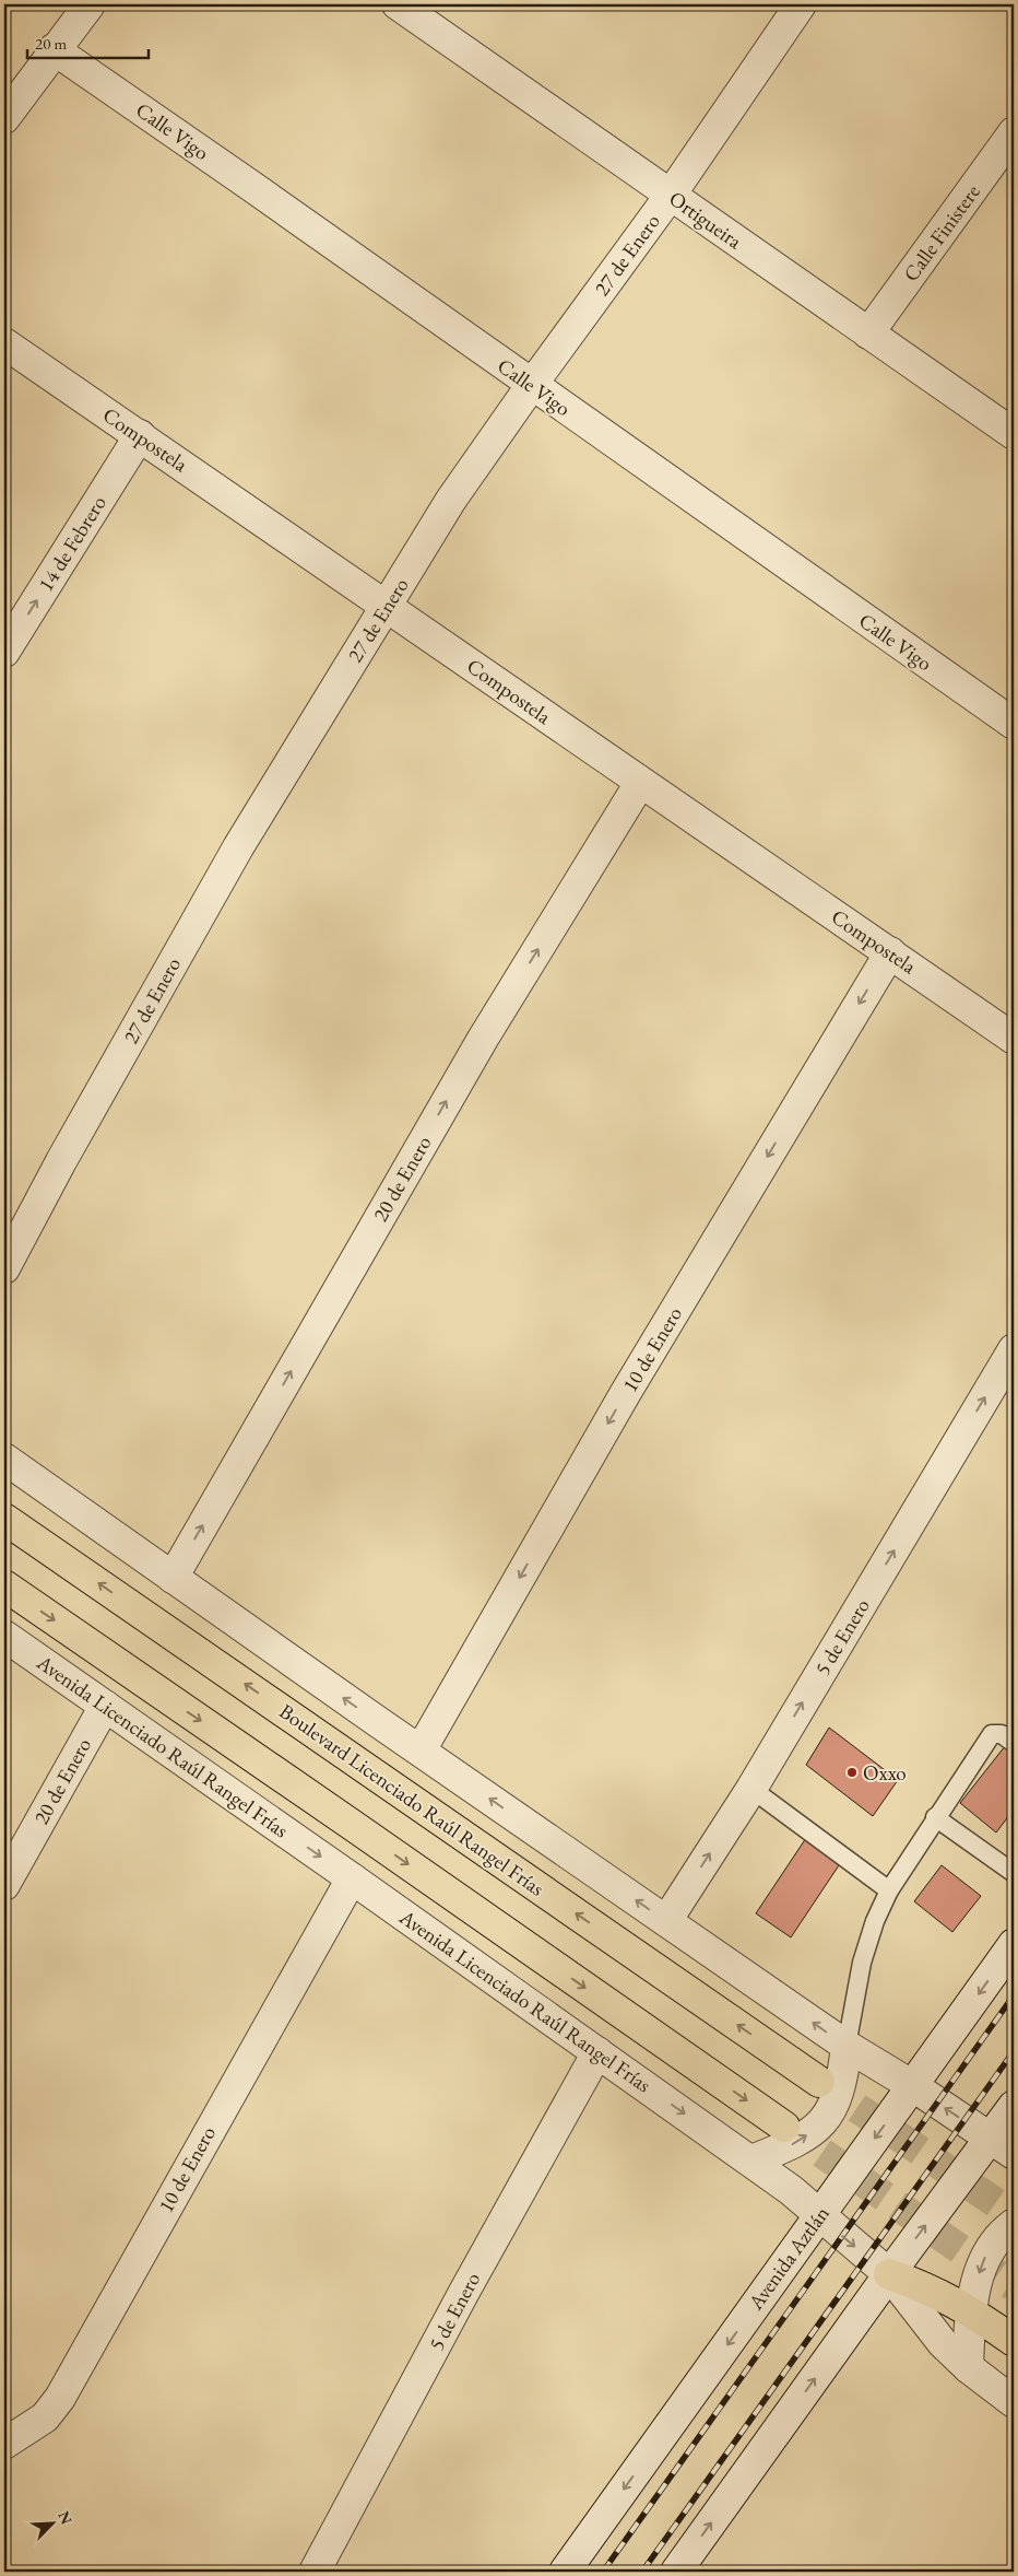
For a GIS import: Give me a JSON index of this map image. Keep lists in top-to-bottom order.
{
  "streets": {
    "main road": ["Boulevard Licenciado Raúl Rangel Frías"],
    "street": [
      "Calle Vigo",
      "Ortigueira",
      "Calle Finistere",
      "27 de Enero",
      "Compostela",
      "14 de Febrero",
      "20 de Enero",
      "10 de Enero",
      "5 de Enero",
      "Avenida Licenciado Raúl Rangel Frías",
      "Avenida Aztlán"
    ]
  },
  "crossings": [
    ["Calle Vigo", "27 de Enero"],
    ["Ortigueira", "Calle Finistere"],
    ["Ortigueira", "27 de Enero"],
    ["27 de Enero", "Compostela"],
    ["Compostela", "14 de Febrero"],
    ["Compostela", "20 de Enero"],
    ["Compostela", "10 de Enero"],
    ["20 de Enero", "Avenida Licenciado Raúl Rangel Frías"],
    ["10 de Enero", "Avenida Licenciado Raúl Rangel Frías"],
    ["5 de Enero", "Avenida Licenciado Raúl Rangel Frías"],
    ["Avenida Licenciado Raúl Rangel Frías", "Avenida Aztlán"]
  ],
  "one_way": [
    "14 de Febrero",
    "20 de Enero",
    "10 de Enero",
    "5 de Enero"
  ],
  "places": ["Oxxo"],
  "scale_bar": "20 m",
  "north": "top right"
}
